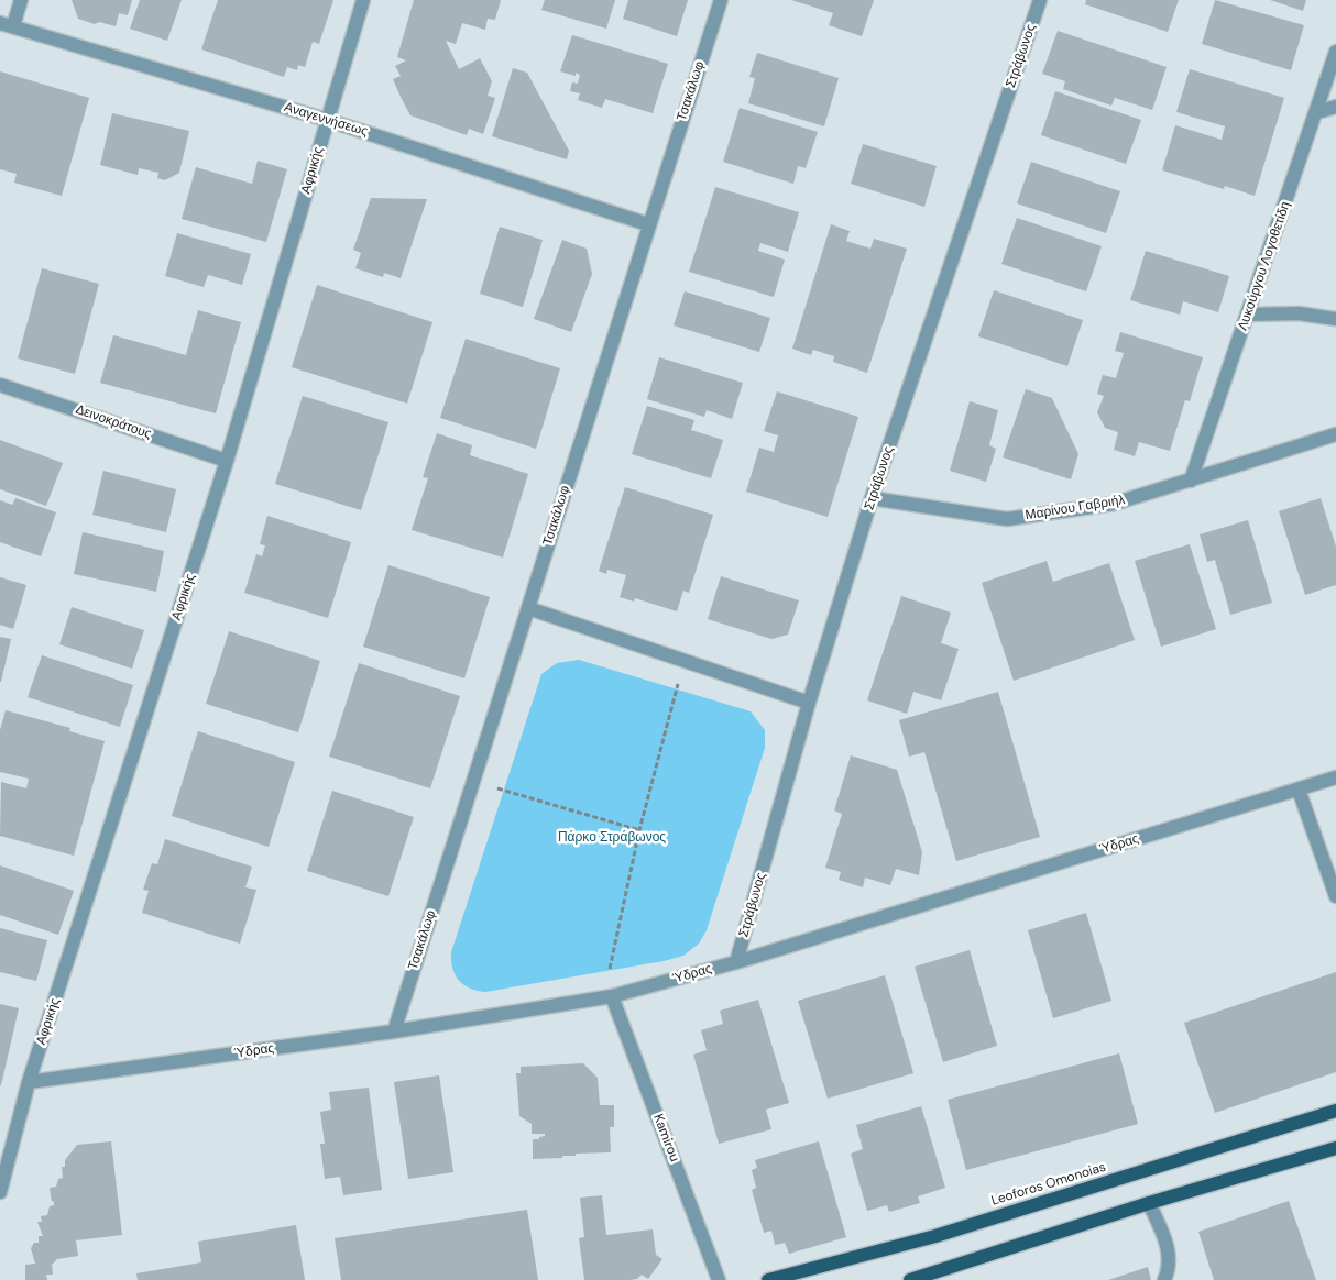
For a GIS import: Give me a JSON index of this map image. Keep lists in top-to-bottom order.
{
  "streets": {
    "main road": ["Leoforos Omonoias"],
    "street": [
      "Στράβωνος",
      "Τσακάλωφ",
      "Αναγεννήσεως",
      "Αφρικής",
      "Λυκούργου Λογοθετίδη",
      "Δεινοκράτους",
      "Μαρίνου Γαβριήλ",
      "Ύδρας",
      "Kamirou"
    ]
  },
  "crossings": [
    ["Στράβωνος", "Μαρίνου Γαβριήλ"],
    ["Στράβωνος", "Ύδρας"],
    ["Τσακάλωφ", "Αναγεννήσεως"],
    ["Τσακάλωφ", "Ύδρας"],
    ["Αναγεννήσεως", "Αφρικής"],
    ["Αφρικής", "Δεινοκράτους"],
    ["Αφρικής", "Ύδρας"],
    ["Λυκούργου Λογοθετίδη", "Μαρίνου Γαβριήλ"],
    ["Ύδρας", "Kamirou"]
  ],
  "parks": ["Πάρκο Στράβωνος"]
}
